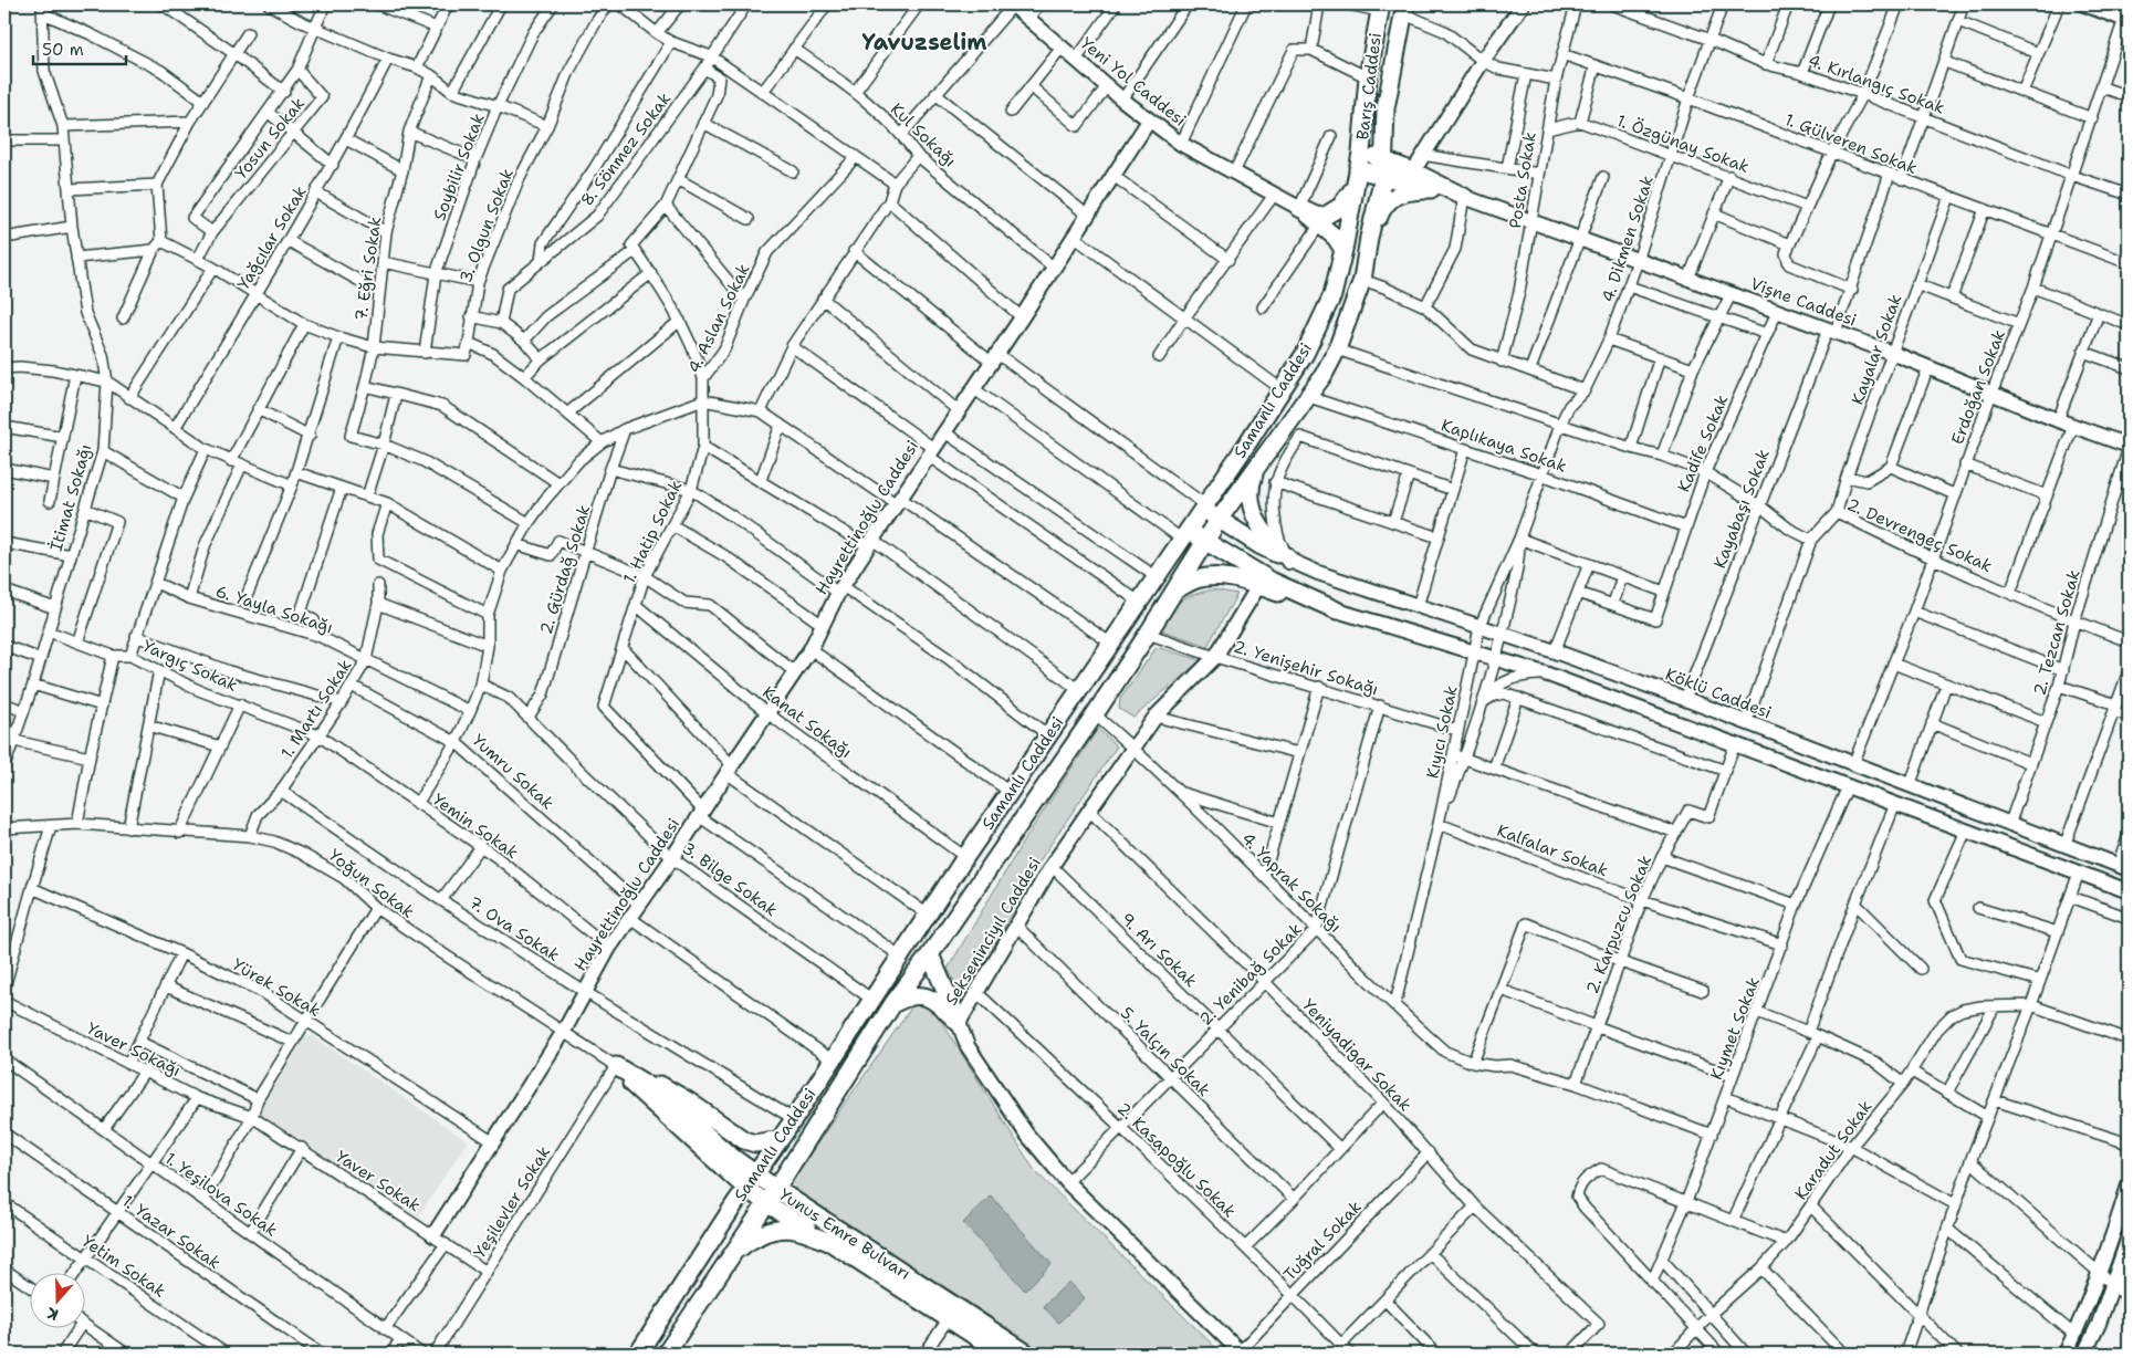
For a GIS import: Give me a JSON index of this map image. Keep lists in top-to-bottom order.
{
  "streets": {
    "main road": [
      "Yeni Yol Caddesi",
      "Barış Caddesi",
      "Vişne Caddesi",
      "Samanlı Caddesi",
      "Hayrettinoğlu Caddesi",
      "Köklü Caddesi",
      "Sekseninciyıl Caddesi",
      "Yunus Emre Bulvarı"
    ],
    "street": [
      "4. Kırlangıç Sokak",
      "Kul Sokağı",
      "Yosun Sokak",
      "1. Özgünay Sokak",
      "1. Gülveren Sokak",
      "8. Sönmez Sokak",
      "Soybilir Sokak",
      "Posta Sokak",
      "3. Olgun Sokak",
      "Yağcılar Sokak",
      "4. Dikmen Sokak",
      "7. Eğri Sokak",
      "4. Aslan Sokak",
      "Kayalar Sokak",
      "Erdoğan Sokak",
      "Kadife Sokak",
      "Kaplıkaya Sokak",
      "İtimat Sokağı",
      "Kayabaşı Sokak",
      "1. Hatip Sokak",
      "2. Devrengeç Sokak",
      "2. Gürdağ Sokak",
      "6. Yayla Sokağı",
      "2. Tezcan Sokak",
      "Yargıç Sokak",
      "2. Yenişehir Sokağı",
      "1. Martı Sokak",
      "Kanat Sokağı",
      "Kıyıcı Sokak",
      "Yumru Sokak",
      "Yemin Sokak",
      "Kalfalar Sokak",
      "3. Bilge Sokak",
      "4. Yaprak Sokağı",
      "Yoğun Sokak",
      "2. Karpuzcu Sokak",
      "7. Ova Sokak",
      "9. Arı Sokak",
      "2. Yenibağ Sokak",
      "Yürek Sokak",
      "Kıymet Sokak",
      "Yaver Sokağı",
      "5. Yalçın Sokak",
      "Yeniyadigar Sokak",
      "Karadut Sokak",
      "2. Kasapoğlu Sokak",
      "Yaver Sokak",
      "1. Yeşilova Sokak",
      "Yeşilevler Sokak",
      "1. Yazar Sokak",
      "Tuğral Sokak",
      "Yetim Sokak"
    ]
  },
  "crossings": [
    ["Yeni Yol Caddesi", "Hayrettinoğlu Caddesi"],
    ["4. Kırlangıç Sokak", "4. Dikmen Sokak"],
    ["4. Kırlangıç Sokak", "Erdoğan Sokak"],
    ["Barış Caddesi", "Samanlı Caddesi"],
    ["Kul Sokağı", "Hayrettinoğlu Caddesi"],
    ["1. Özgünay Sokak", "4. Dikmen Sokak"],
    ["1. Gülveren Sokak", "Posta Sokak"],
    ["1. Gülveren Sokak", "4. Dikmen Sokak"],
    ["1. Gülveren Sokak", "Kayalar Sokak"],
    ["1. Gülveren Sokak", "Erdoğan Sokak"],
    ["1. Gülveren Sokak", "Kayabaşı Sokak"],
    ["Posta Sokak", "Vişne Caddesi"],
    ["4. Dikmen Sokak", "Vişne Caddesi"],
    ["4. Dikmen Sokak", "Kaplıkaya Sokak"],
    ["4. Dikmen Sokak", "Kıyıcı Sokak"],
    ["Vişne Caddesi", "Kayalar Sokak"],
    ["Vişne Caddesi", "Erdoğan Sokak"],
    ["Vişne Caddesi", "Kadife Sokak"],
    ["Vişne Caddesi", "Kayabaşı Sokak"],
    ["Vişne Caddesi", "2. Tezcan Sokak"],
    ["4. Aslan Sokak", "1. Hatip Sokak"],
    ["4. Aslan Sokak", "2. Gürdağ Sokak"],
    ["4. Aslan Sokak", "6. Yayla Sokağı"],
    ["4. Aslan Sokak", "Yumru Sokak"],
    ["4. Aslan Sokak", "Yemin Sokak"],
    ["4. Aslan Sokak", "3. Bilge Sokak"],
    ["Kayalar Sokak", "2. Devrengeç Sokak"],
    ["Erdoğan Sokak", "2. Devrengeç Sokak"],
    ["Erdoğan Sokak", "Köklü Caddesi"],
    ["Samanlı Caddesi", "Kaplıkaya Sokak"],
    ["Samanlı Caddesi", "2. Yenişehir Sokağı"],
    ["Samanlı Caddesi", "Kanat Sokağı"],
    ["Samanlı Caddesi", "3. Bilge Sokak"],
    ["Samanlı Caddesi", "4. Yaprak Sokağı"],
    ["Samanlı Caddesi", "7. Ova Sokak"],
    ["Samanlı Caddesi", "Yunus Emre Bulvarı"],
    ["Kadife Sokak", "Kaplıkaya Sokak"],
    ["Kaplıkaya Sokak", "Kıyıcı Sokak"],
    ["İtimat Sokağı", "Yargıç Sokak"],
    ["Kayabaşı Sokak", "Köklü Caddesi"],
    ["Hayrettinoğlu Caddesi", "1. Hatip Sokak"],
    ["Hayrettinoğlu Caddesi", "Kanat Sokağı"],
    ["Hayrettinoğlu Caddesi", "Yumru Sokak"],
    ["Hayrettinoğlu Caddesi", "Yemin Sokak"],
    ["Hayrettinoğlu Caddesi", "3. Bilge Sokak"],
    ["Hayrettinoğlu Caddesi", "Yoğun Sokak"],
    ["Hayrettinoğlu Caddesi", "7. Ova Sokak"],
    ["1. Hatip Sokak", "Kanat Sokağı"],
    ["2. Devrengeç Sokak", "2. Tezcan Sokak"],
    ["2. Gürdağ Sokak", "3. Bilge Sokak"],
    ["6. Yayla Sokağı", "1. Martı Sokak"],
    ["2. Tezcan Sokak", "Köklü Caddesi"],
    ["Yargıç Sokak", "1. Martı Sokak"],
    ["Yargıç Sokak", "Yemin Sokak"],
    ["2. Yenişehir Sokağı", "Kıyıcı Sokak"],
    ["2. Yenişehir Sokağı", "Sekseninciyıl Caddesi"],
    ["2. Yenişehir Sokağı", "2. Yenibağ Sokak"],
    ["Köklü Caddesi", "Kıyıcı Sokak"],
    ["1. Martı Sokak", "Yumru Sokak"],
    ["1. Martı Sokak", "Yemin Sokak"],
    ["1. Martı Sokak", "Yoğun Sokak"],
    ["1. Martı Sokak", "7. Ova Sokak"],
    ["Kıyıcı Sokak", "Kalfalar Sokak"],
    ["Kıyıcı Sokak", "4. Yaprak Sokağı"],
    ["Kalfalar Sokak", "2. Karpuzcu Sokak"],
    ["Kalfalar Sokak", "Kıymet Sokak"],
    ["4. Yaprak Sokağı", "2. Karpuzcu Sokak"],
    ["4. Yaprak Sokağı", "Sekseninciyıl Caddesi"],
    ["4. Yaprak Sokağı", "2. Yenibağ Sokak"],
    ["4. Yaprak Sokağı", "Kıymet Sokak"],
    ["Yoğun Sokak", "Yeşilevler Sokak"],
    ["Yoğun Sokak", "Yunus Emre Bulvarı"],
    ["Sekseninciyıl Caddesi", "9. Arı Sokak"],
    ["Sekseninciyıl Caddesi", "2. Yenibağ Sokak"],
    ["Sekseninciyıl Caddesi", "5. Yalçın Sokak"],
    ["Sekseninciyıl Caddesi", "Yeniyadigar Sokak"],
    ["Sekseninciyıl Caddesi", "2. Kasapoğlu Sokak"],
    ["Sekseninciyıl Caddesi", "Tuğral Sokak"],
    ["9. Arı Sokak", "2. Yenibağ Sokak"],
    ["2. Yenibağ Sokak", "5. Yalçın Sokak"],
    ["2. Yenibağ Sokak", "Yeniyadigar Sokak"],
    ["2. Yenibağ Sokak", "2. Kasapoğlu Sokak"],
    ["Yaver Sokağı", "Yaver Sokak"],
    ["Yeniyadigar Sokak", "Tuğral Sokak"],
    ["2. Kasapoğlu Sokak", "Tuğral Sokak"],
    ["Yaver Sokak", "Yeşilevler Sokak"],
    ["Yeşilevler Sokak", "Yunus Emre Bulvarı"]
  ],
  "districts": ["Yavuzselim"],
  "scale_bar": "50 m",
  "north": "bottom"
}
